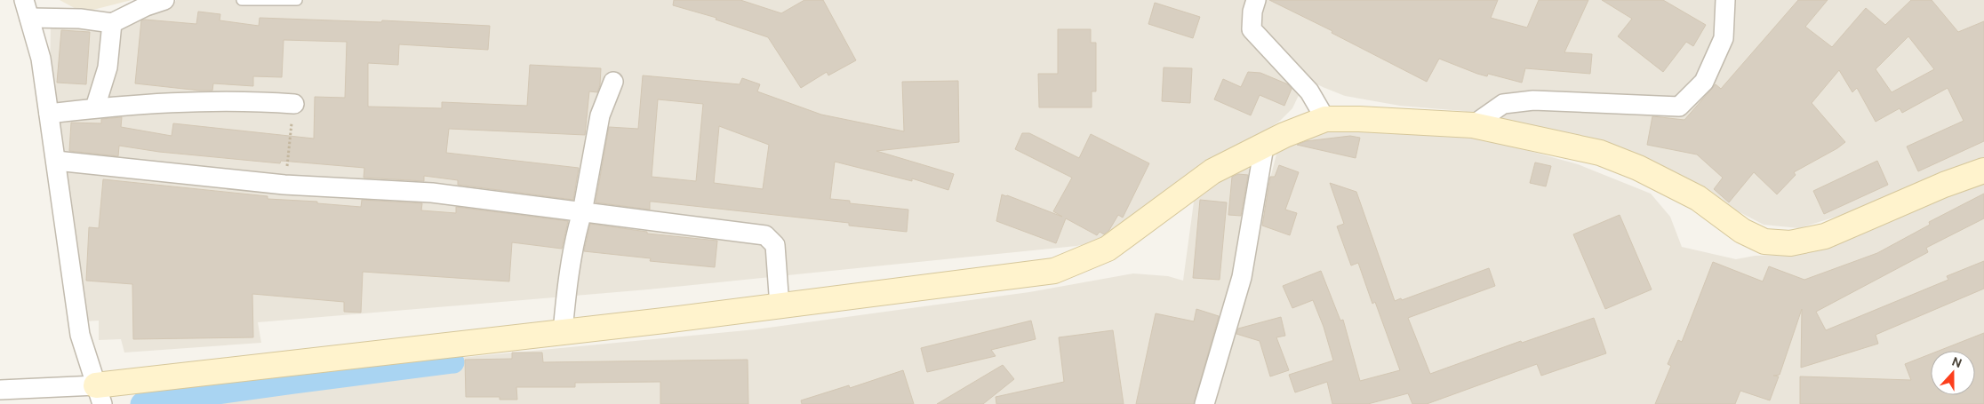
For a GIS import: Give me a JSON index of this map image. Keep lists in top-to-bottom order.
{
  "north": "top"
}
